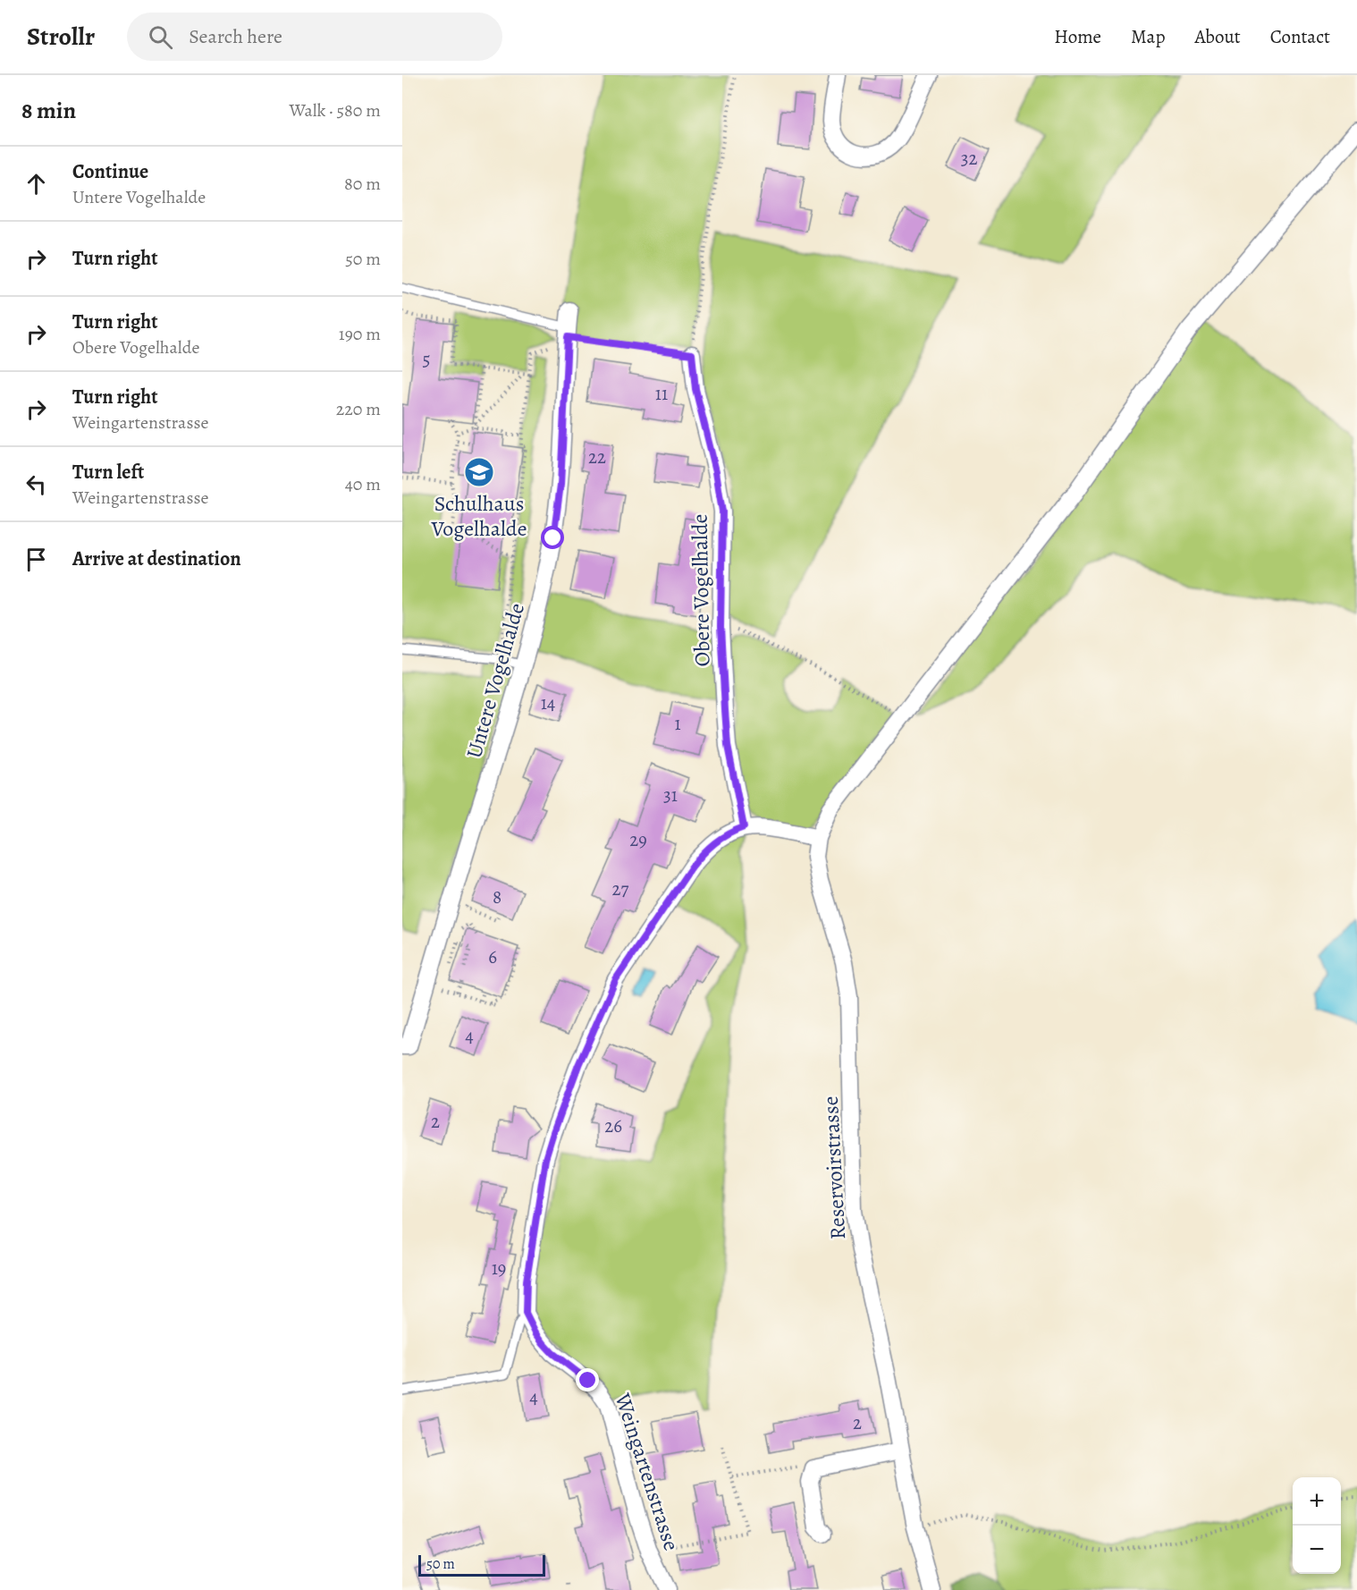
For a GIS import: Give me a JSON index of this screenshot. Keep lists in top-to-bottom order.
{
  "streets": {
    "street": [
      "Obere Vogelhalde",
      "Untere Vogelhalde",
      "Reservoirstrasse",
      "Weingartenstrasse"
    ]
  },
  "places": {
    "school or university": ["Schulhaus Vogelhalde"]
  },
  "house_numbers": [
    "32",
    "5",
    "11",
    "22",
    "14",
    "1",
    "31",
    "29",
    "27",
    "8",
    "6",
    "4",
    "2",
    "26",
    "19",
    "4",
    "2"
  ],
  "scale_bar": "50 m",
  "page": {
    "header": "Strollr",
    "search": "Search here",
    "nav": [
      "Home",
      "Map",
      "About",
      "Contact"
    ],
    "heading": ["8 min", "Walk · 580 m"],
    "list": [
      ["Continue", "Untere Vogelhalde", "80 m"],
      ["Turn right", "50 m"],
      ["Turn right", "Obere Vogelhalde", "190 m"],
      ["Turn right", "Weingartenstrasse", "220 m"],
      ["Turn left", "Weingartenstrasse", "40 m"],
      "Arrive at destination"
    ],
    "map_buttons": ["+", "−"],
    "scale": "50 m"
  }
}
